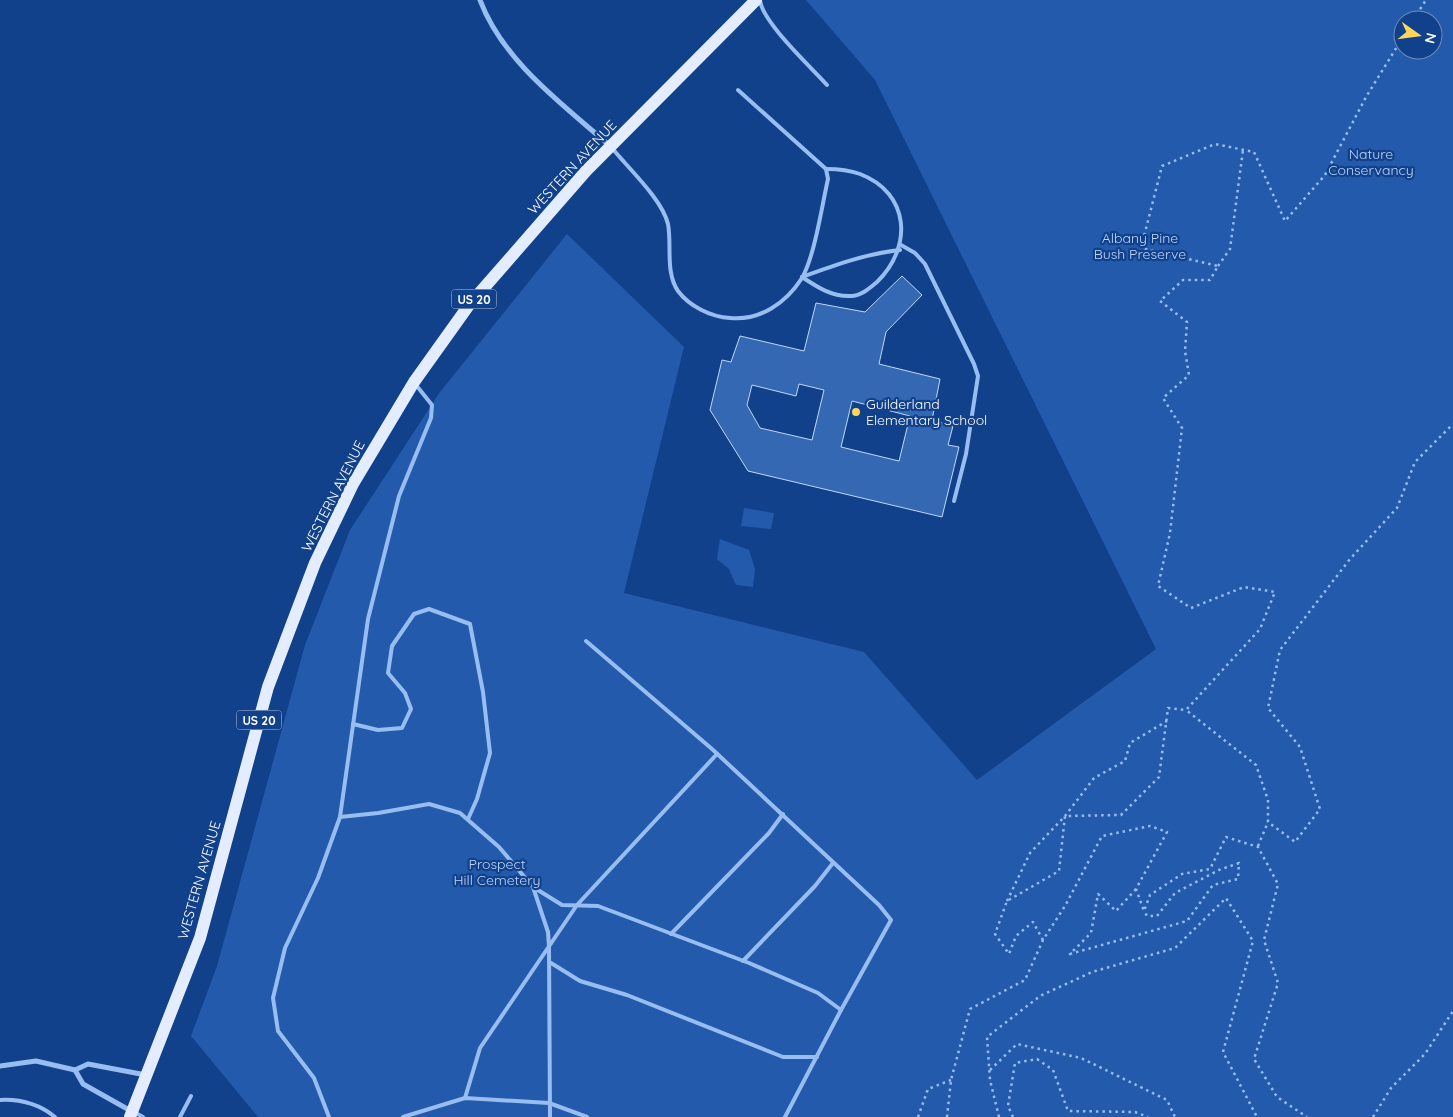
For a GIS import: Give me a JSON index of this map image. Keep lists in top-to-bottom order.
{
  "streets": {
    "main road": ["WESTERN AVENUE", "US 20"]
  },
  "parks": ["Nature Conservancy", "Albany Pine Bush Preserve", "Prospect Hill Cemetery"],
  "places": ["Guilderland Elementary School"],
  "north": "right"
}
